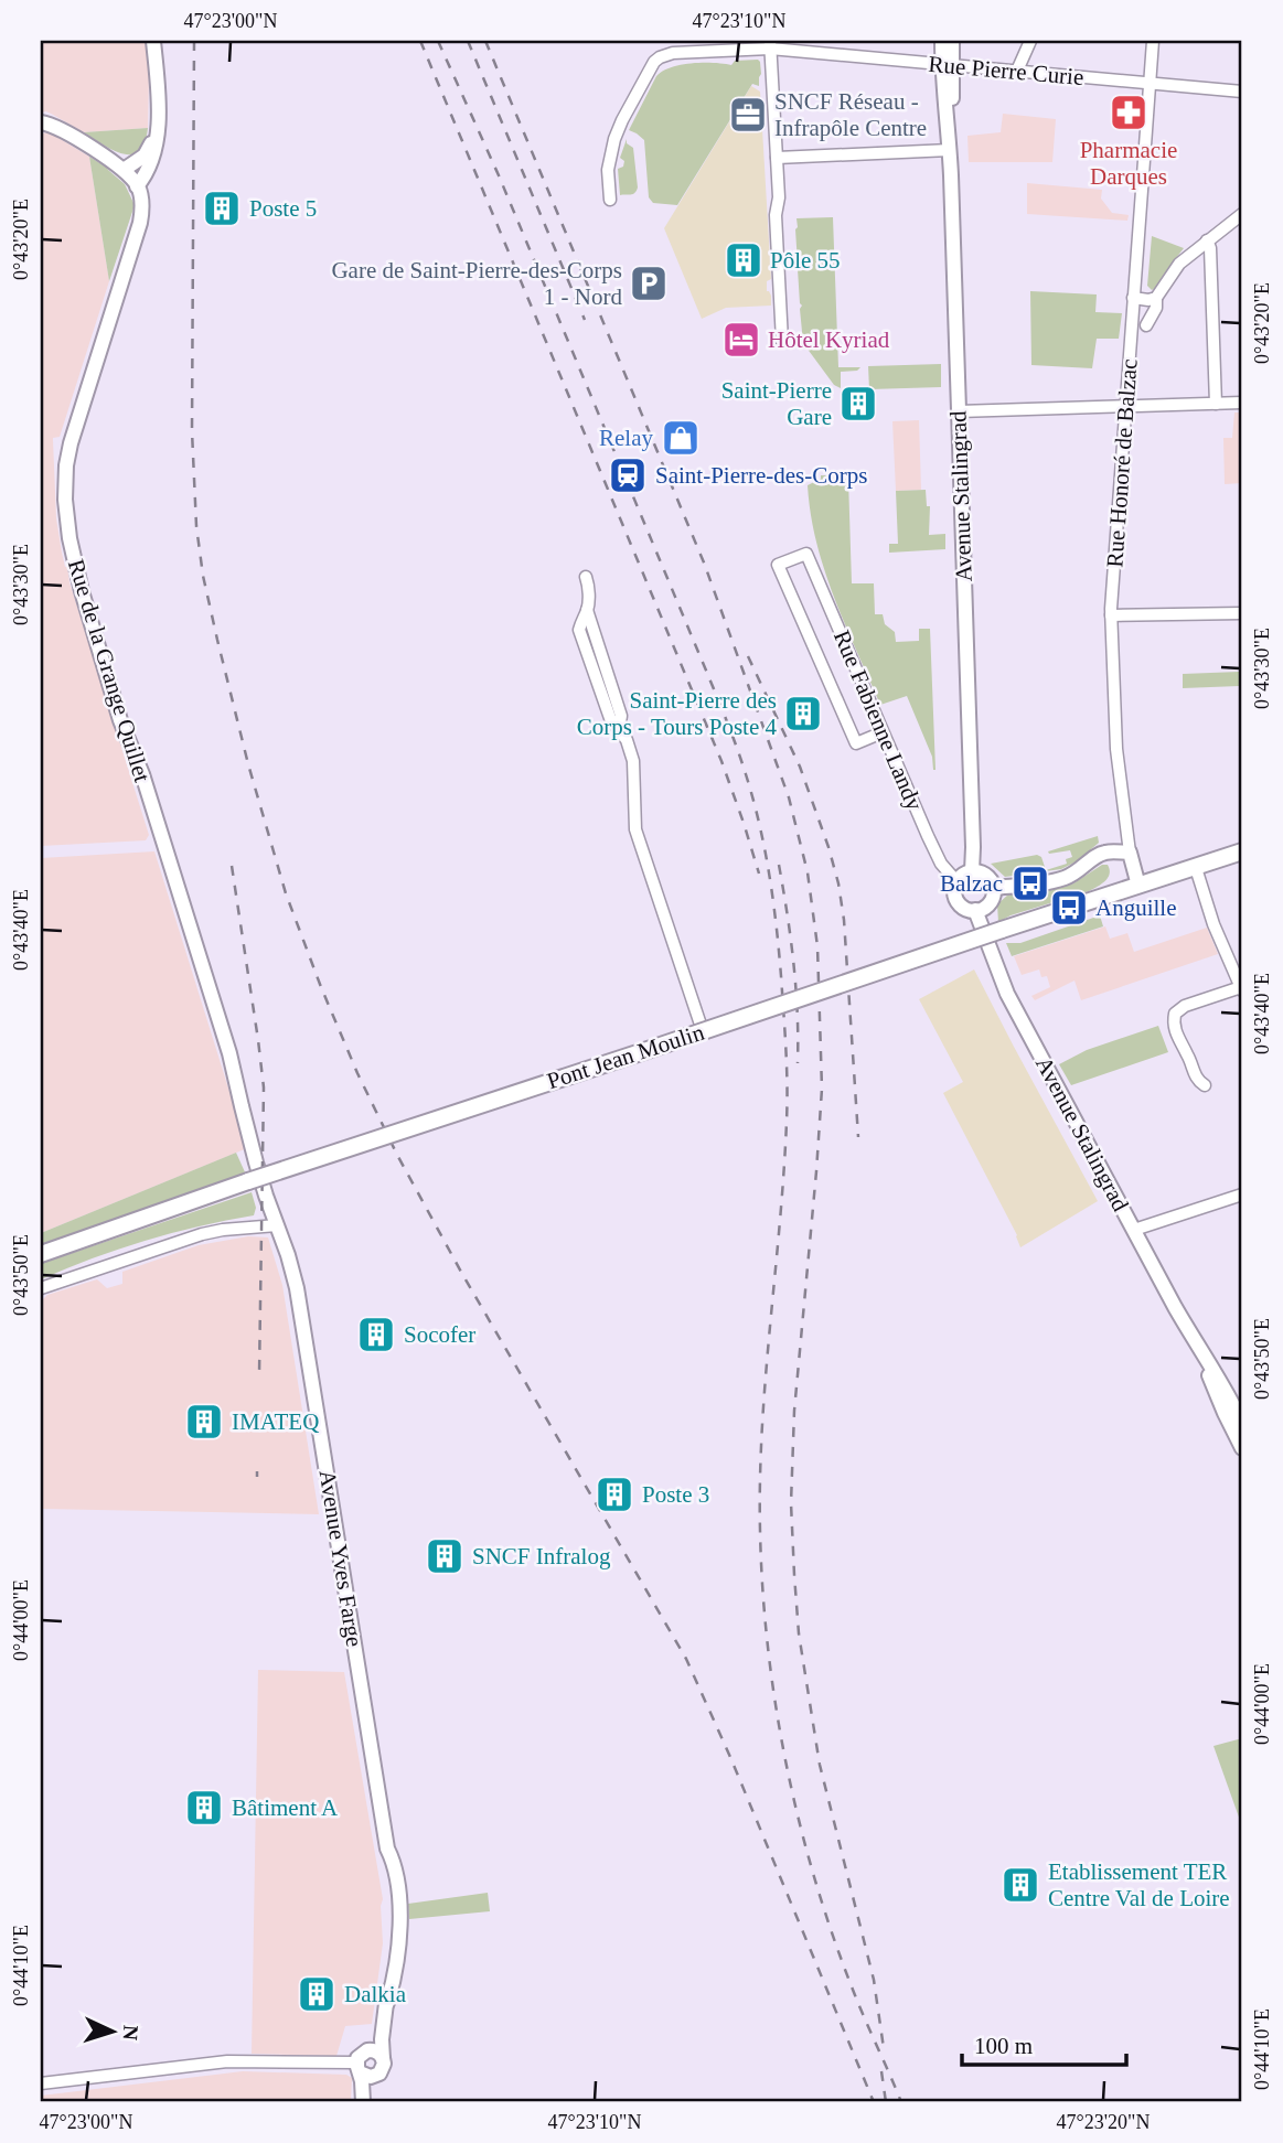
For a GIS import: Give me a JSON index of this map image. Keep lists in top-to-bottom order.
{
  "streets": {
    "main road": ["Pont Jean Moulin"],
    "street": [
      "Rue Pierre Curie",
      "Rue Honoré de Balzac",
      "Avenue Stalingrad",
      "Rue de la Grange Quillet",
      "Rue Fabienne Landy",
      "Avenue Yves Farge"
    ]
  },
  "crossings": [
    ["Rue Pierre Curie", "Rue Honoré de Balzac"],
    ["Rue Pierre Curie", "Avenue Stalingrad"],
    ["Rue Honoré de Balzac", "Pont Jean Moulin"],
    ["Avenue Stalingrad", "Rue Fabienne Landy"],
    ["Rue de la Grange Quillet", "Avenue Yves Farge"]
  ],
  "places": {
    "pharmacy": ["Pharmacie Darques"],
    "office": ["SNCF Réseau - Infrapôle Centre"],
    "building": [
      "Poste 5",
      "Pôle 55",
      "Saint-Pierre Gare",
      "Saint-Pierre des Corps - Tours Poste 4",
      "Socofer",
      "IMATEQ",
      "Poste 3",
      "SNCF Infralog",
      "Bâtiment A",
      "Etablissement TER Centre Val de Loire",
      "Dalkia"
    ],
    "parking": ["Gare de Saint-Pierre-des-Corps 1 - Nord"],
    "hotel": ["Hôtel Kyriad"],
    "shop": ["Relay"],
    "station": ["Saint-Pierre-des-Corps"],
    "bus stop": ["Balzac", "Anguille"]
  },
  "scale_bar": "100 m",
  "north": "right",
  "coordinates": [
    "47°23'00\"N",
    "47°23'10\"N",
    "0°43'20\"E",
    "0°43'30\"E",
    "0°43'40\"E",
    "0°43'50\"E",
    "0°44'00\"E",
    "0°44'10\"E",
    "47°23'20\"N"
  ]
}
